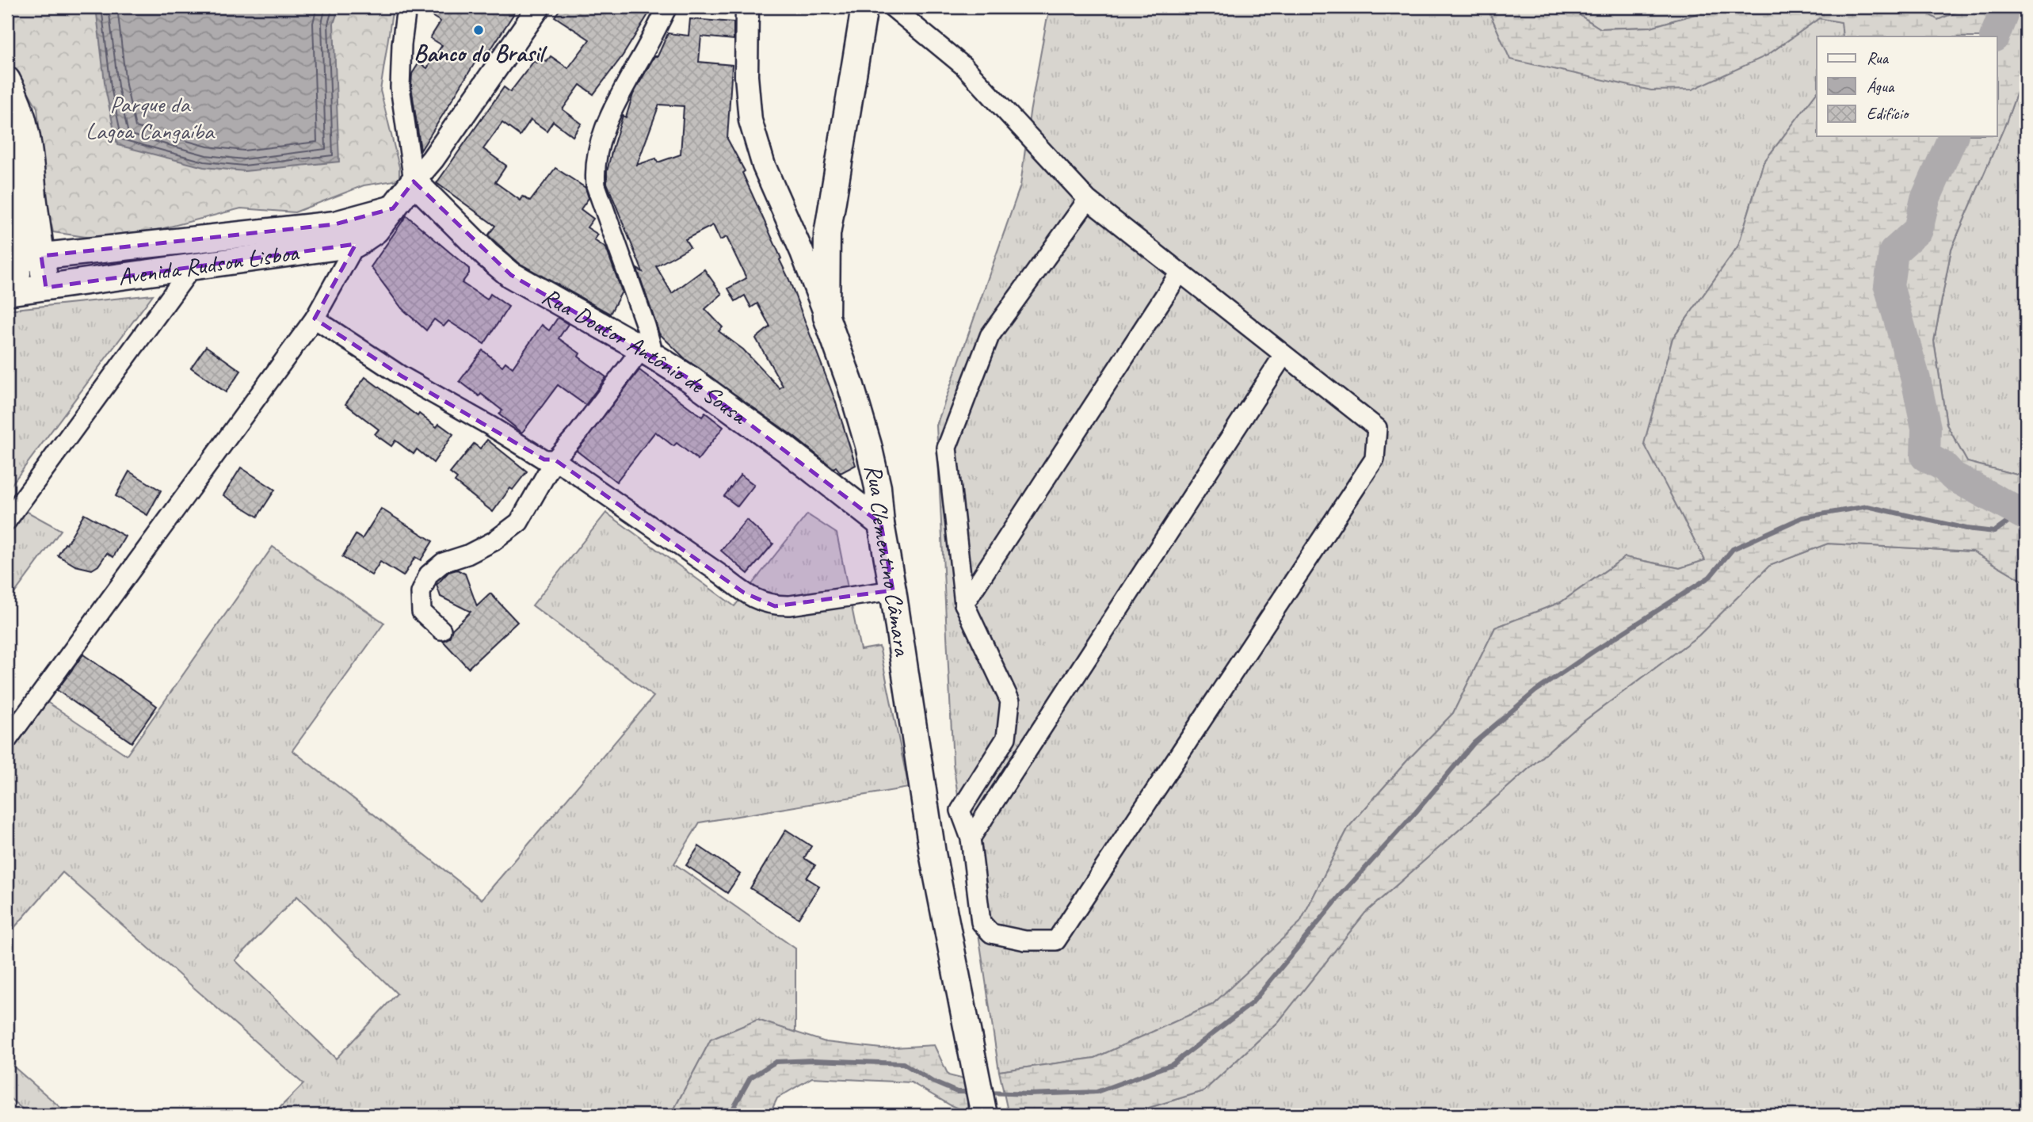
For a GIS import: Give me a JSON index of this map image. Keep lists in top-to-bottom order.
{
  "streets": {
    "main road": ["Avenida Rudson Lisboa", "Rua Doutor Antônio de Sousa", "Rua Clementino Câmara"]
  },
  "crossings": [
    ["Avenida Rudson Lisboa", "Rua Doutor Antônio de Sousa"],
    ["Rua Doutor Antônio de Sousa", "Rua Clementino Câmara"]
  ],
  "parks": ["Parque da Lagoa Cangaíba"],
  "places": ["Banco do Brasil"],
  "legend": ["Rua", "Água", "Edifício"]
}
